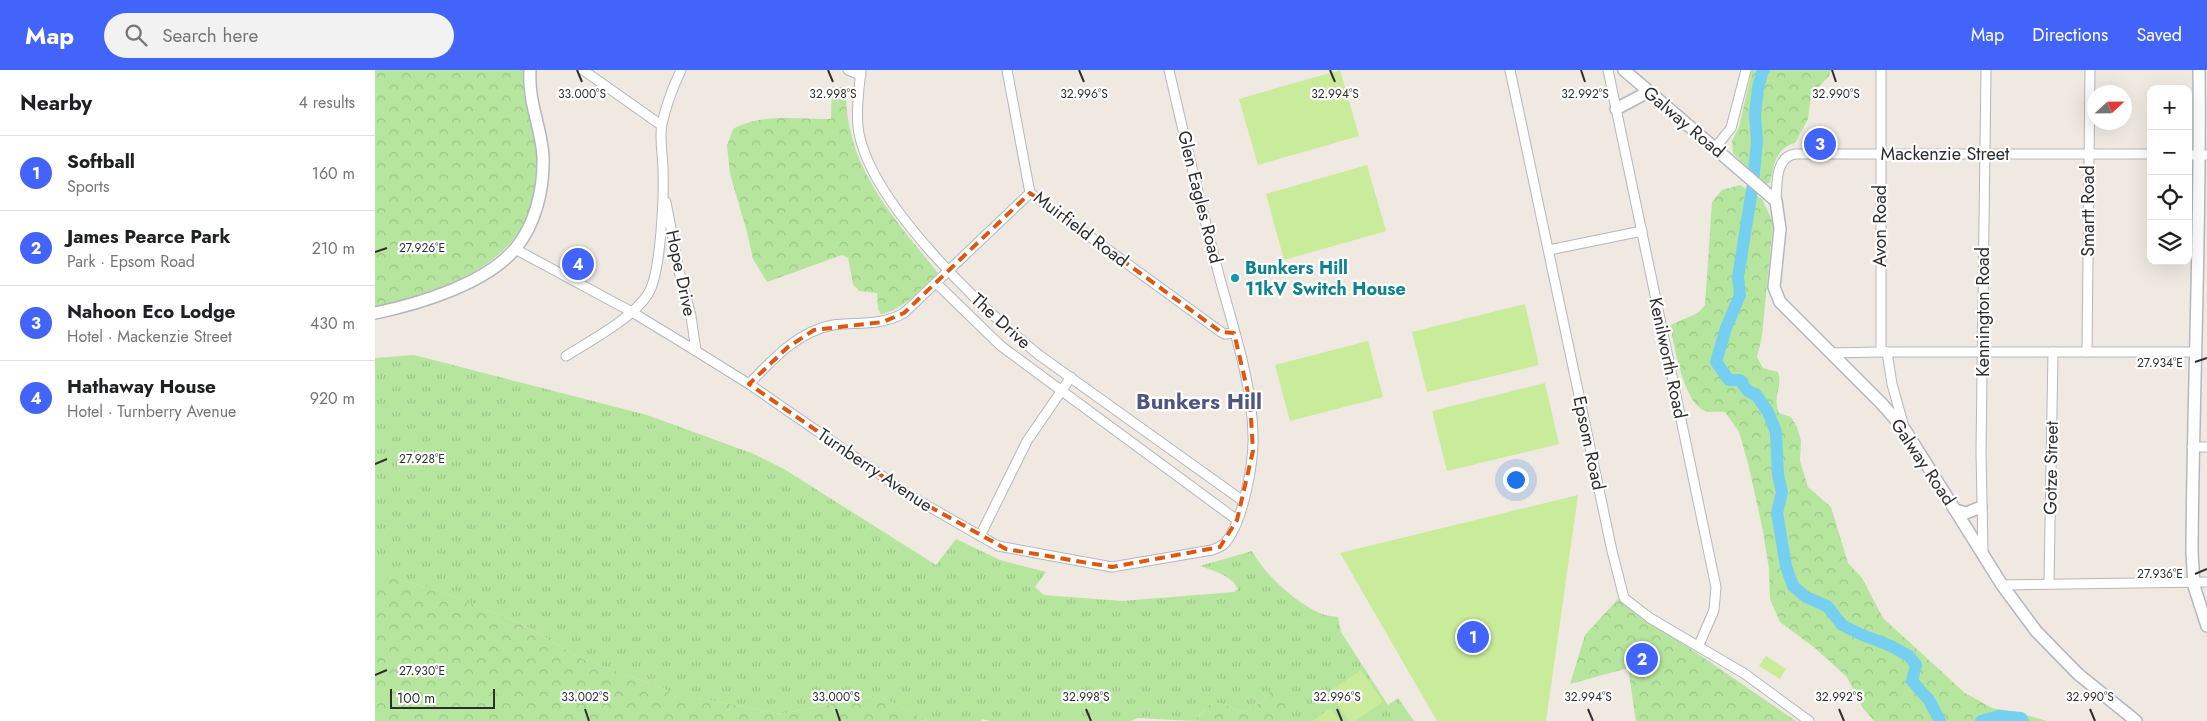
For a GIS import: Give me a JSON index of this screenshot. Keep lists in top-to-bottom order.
{
  "streets": {
    "street": [
      "Galway Road",
      "Mackenzie Street",
      "Glen Eagles Road",
      "Smartt Road",
      "Avon Road",
      "Muirfield Road",
      "Hope Drive",
      "Kennington Road",
      "The Drive",
      "Kenilworth Road",
      "Epsom Road",
      "Gotze Street",
      "Turnberry Avenue"
    ]
  },
  "crossings": [
    ["Galway Road", "Mackenzie Street"],
    ["Galway Road", "Avon Road"],
    ["Galway Road", "Kennington Road"],
    ["Mackenzie Street", "Smartt Road"],
    ["Mackenzie Street", "Avon Road"],
    ["Mackenzie Street", "Kennington Road"],
    ["Glen Eagles Road", "Muirfield Road"],
    ["Glen Eagles Road", "The Drive"],
    ["Glen Eagles Road", "Turnberry Avenue"],
    ["Hope Drive", "Turnberry Avenue"],
    ["The Drive", "Turnberry Avenue"],
    ["Kenilworth Road", "Epsom Road"]
  ],
  "districts": ["Bunkers Hill"],
  "places": ["Bunkers Hill 11kV Switch House"],
  "scale_bar": "100 m",
  "north": "right",
  "page": {
    "header": "Map",
    "search": "Search here",
    "nav": ["Map", "Directions", "Saved"],
    "heading": ["Nearby", "4 results"],
    "map_buttons": ["+", "−"],
    "pins": [
      "3",
      "4",
      "1",
      "2"
    ],
    "list": [
      {
        "mark": "1",
        "name": "Softball",
        "note": "Sports",
        "value": "160 m"
      },
      {
        "mark": "2",
        "name": "James Pearce Park",
        "note": "Park · Epsom Road",
        "value": "210 m"
      },
      {
        "mark": "3",
        "name": "Nahoon Eco Lodge",
        "note": "Hotel · Mackenzie Street",
        "value": "430 m"
      },
      {
        "mark": "4",
        "name": "Hathaway House",
        "note": "Hotel · Turnberry Avenue",
        "value": "920 m"
      }
    ],
    "scale": "100 m"
  },
  "coordinates": [
    "33.000°S",
    "32.998°S",
    "32.996°S",
    "32.994°S",
    "32.992°S",
    "32.990°S",
    "27.926°E",
    "27.934°E",
    "27.928°E",
    "27.936°E",
    "27.930°E",
    "33.002°S"
  ]
}
